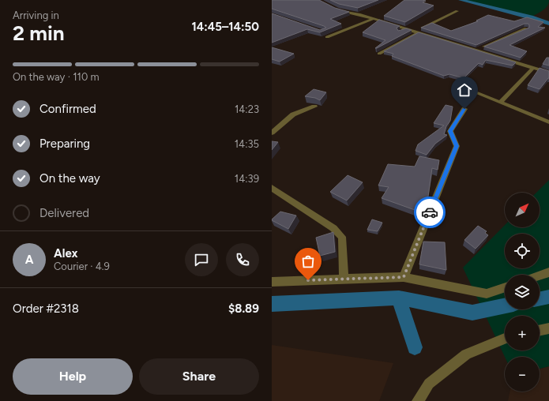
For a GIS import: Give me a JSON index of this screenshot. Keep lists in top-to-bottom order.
{
  "north": "top right",
  "page": {
    "heading": ["2 min", "Arriving in", "14:45–14:50"],
    "panel": [
      "Alex",
      "Courier · 4.9",
      "Order #2318",
      "$8.89"
    ],
    "bar": "On the way · 110 m",
    "list": [
      ["Confirmed", "14:23"],
      ["Preparing", "14:35"],
      ["On the way", "14:39"],
      "Delivered"
    ],
    "map_buttons": ["+", "−"],
    "round": "A",
    "buttons": ["Help", "Share"]
  }
}
